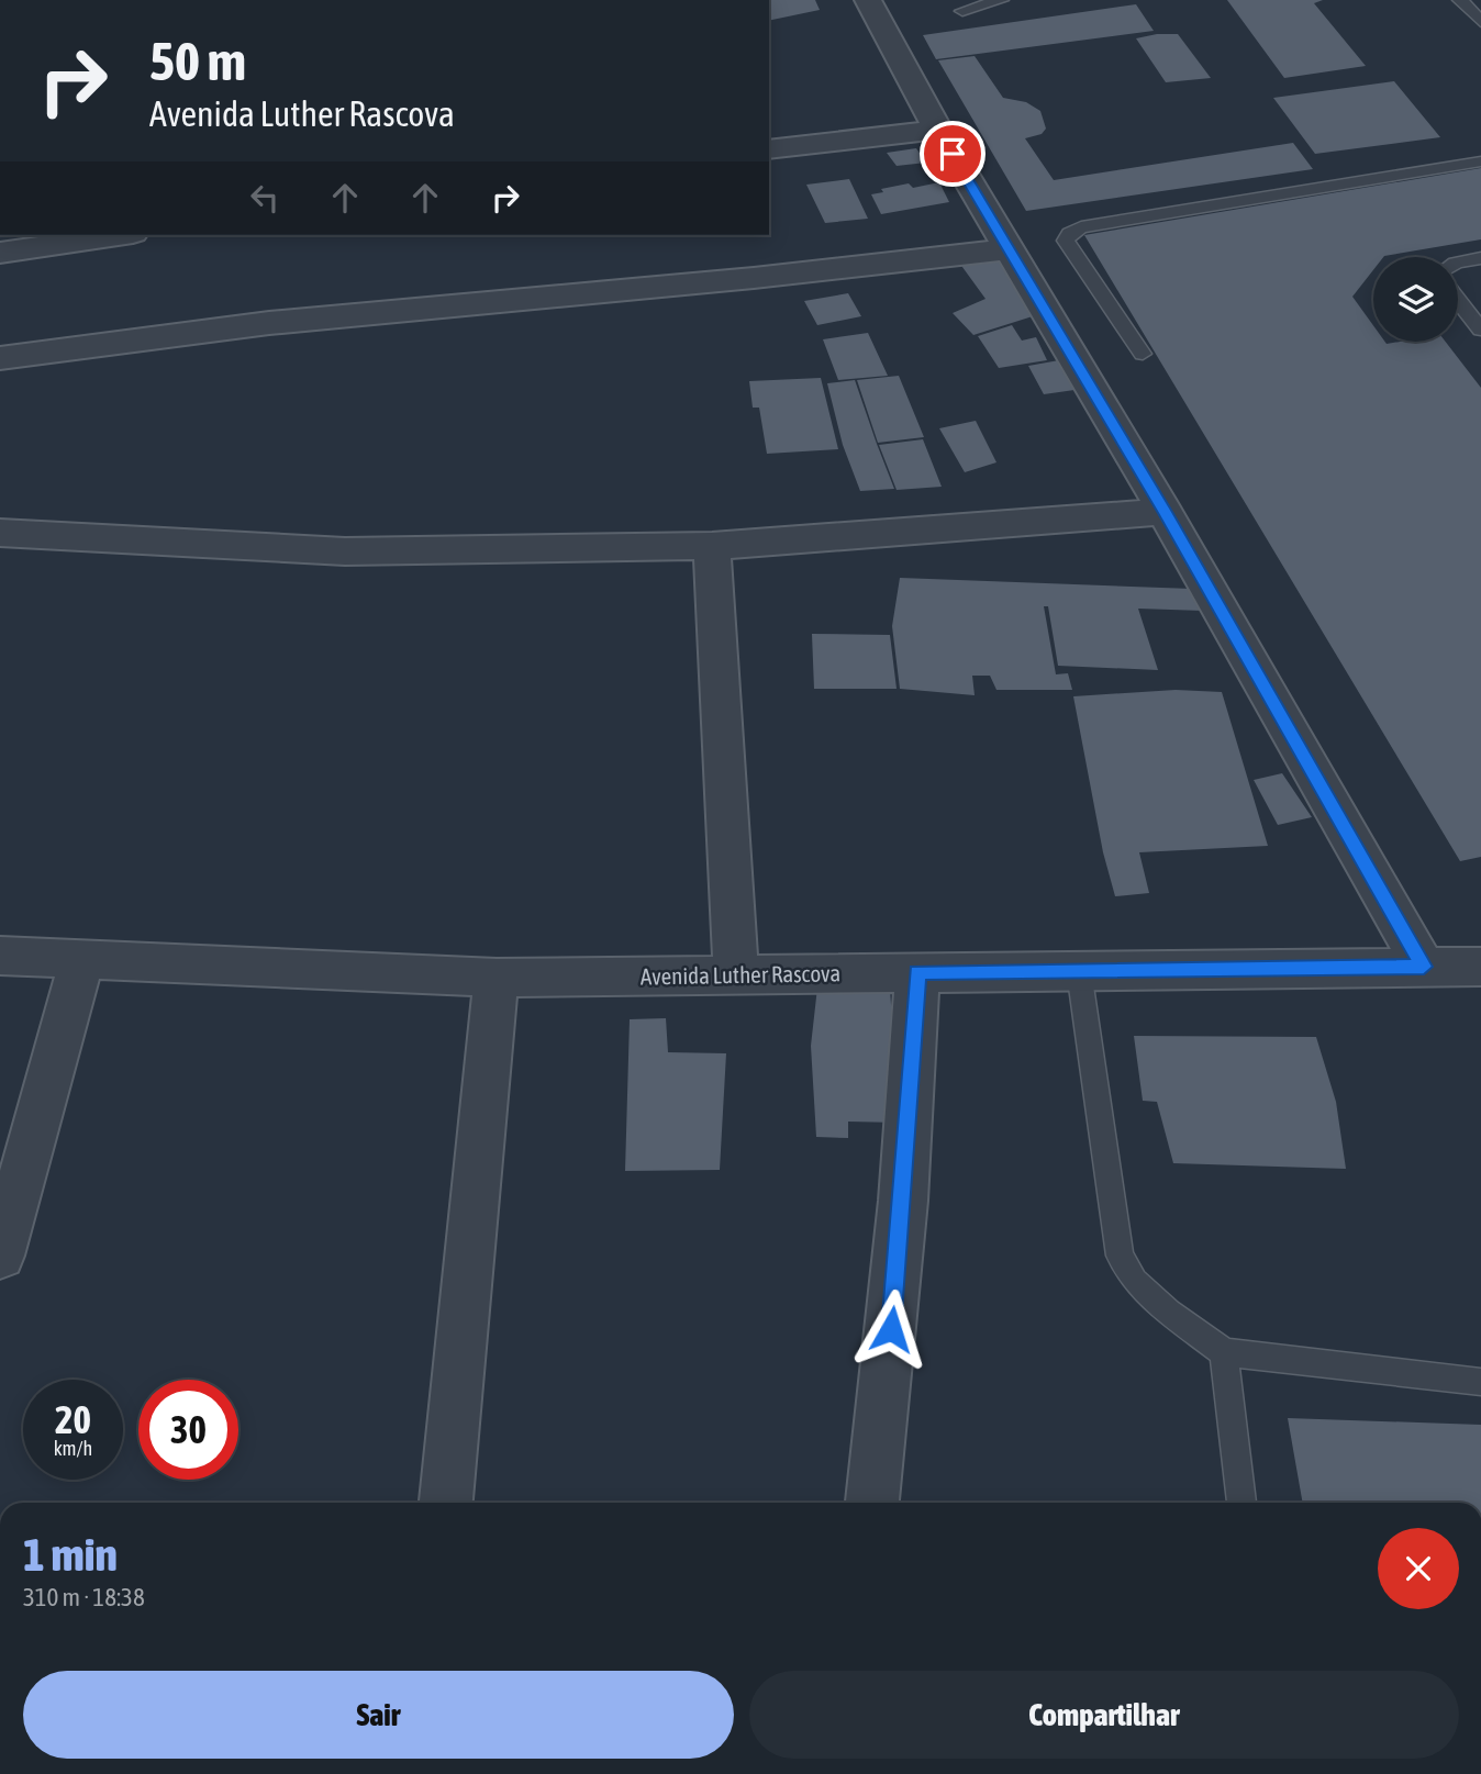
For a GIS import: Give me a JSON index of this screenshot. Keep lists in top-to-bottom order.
{
  "streets": {
    "street": ["Avenida Luther Rascova"]
  },
  "page": {
    "turn": ["50 m", "Avenida Luther Rascova"],
    "speed": "20 km/h",
    "limit": "30",
    "heading": ["1 min", "310 m · 18:38"],
    "buttons": ["Sair", "Compartilhar"]
  }
}
